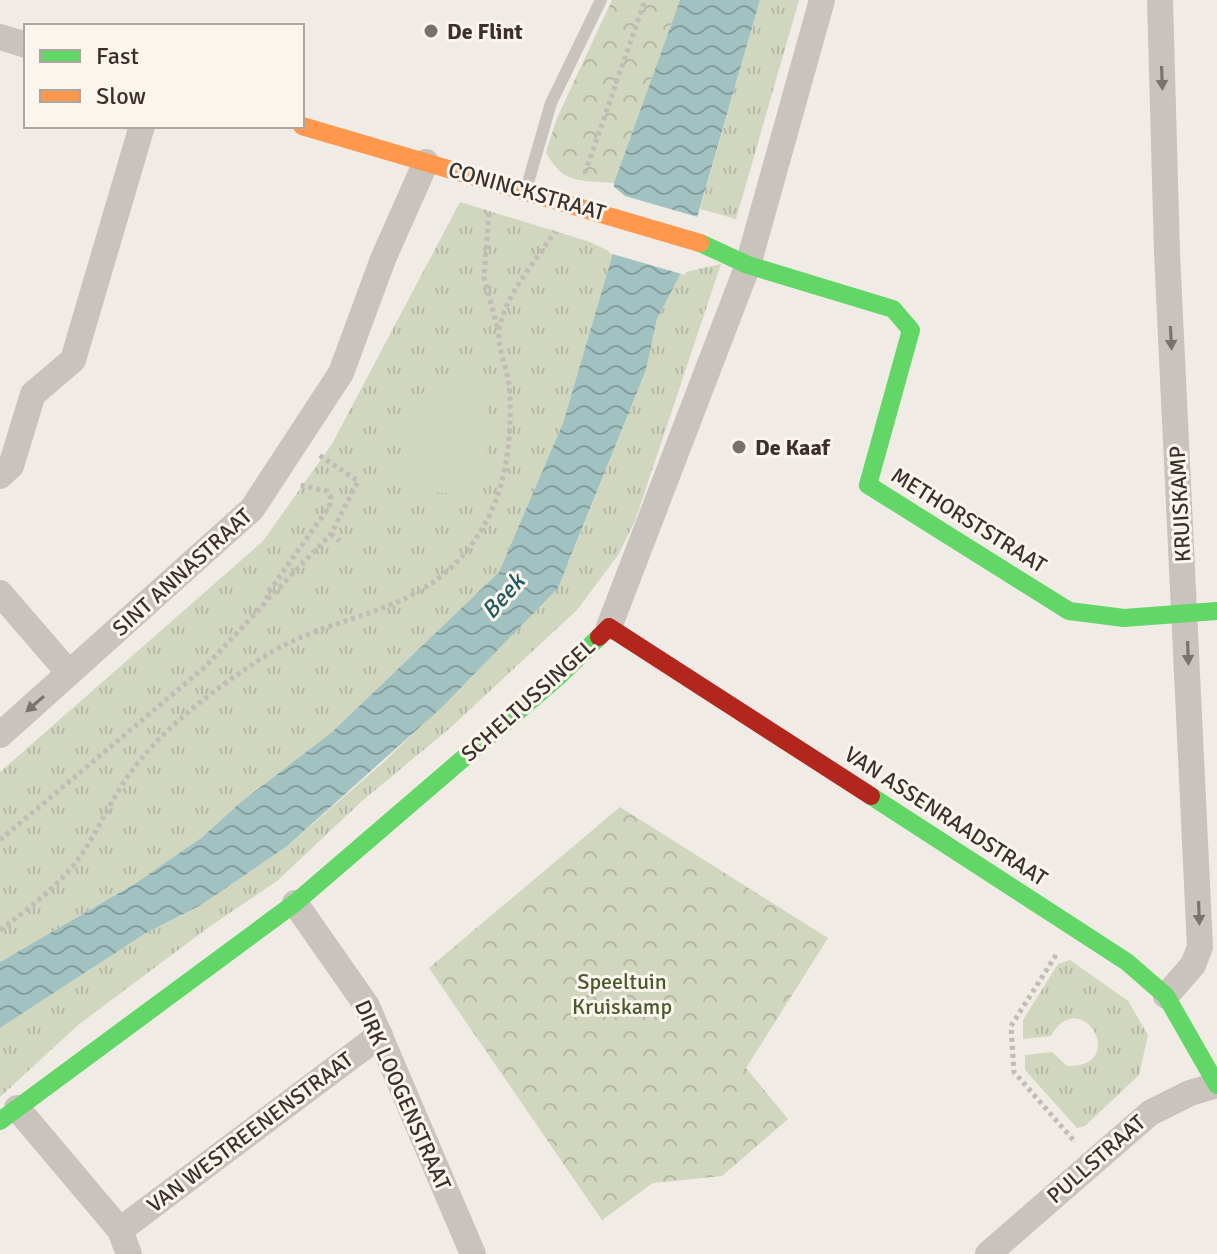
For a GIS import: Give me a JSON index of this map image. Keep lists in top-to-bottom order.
{
  "streets": {
    "street": [
      "CONINCKSTRAAT",
      "KRUISKAMP",
      "METHORSTSTRAAT",
      "SINT ANNASTRAAT",
      "SCHELTUSSINGEL",
      "VAN ASSENRAADSTRAAT",
      "DIRK LOOGENSTRAAT",
      "VAN WESTREENENSTRAAT",
      "PULLSTRAAT"
    ]
  },
  "crossings": [
    ["CONINCKSTRAAT", "METHORSTSTRAAT"],
    ["CONINCKSTRAAT", "SINT ANNASTRAAT"],
    ["CONINCKSTRAAT", "SCHELTUSSINGEL"],
    ["KRUISKAMP", "METHORSTSTRAAT"],
    ["KRUISKAMP", "VAN ASSENRAADSTRAAT"],
    ["METHORSTSTRAAT", "SCHELTUSSINGEL"],
    ["SCHELTUSSINGEL", "VAN ASSENRAADSTRAAT"],
    ["SCHELTUSSINGEL", "DIRK LOOGENSTRAAT"],
    ["VAN ASSENRAADSTRAAT", "PULLSTRAAT"],
    ["DIRK LOOGENSTRAAT", "VAN WESTREENENSTRAAT"]
  ],
  "one_way": ["KRUISKAMP"],
  "water": ["Beek"],
  "parks": ["Speeltuin Kruiskamp"],
  "places": ["De Flint", "De Kaaf"],
  "legend": ["Fast", "Slow"]
}
